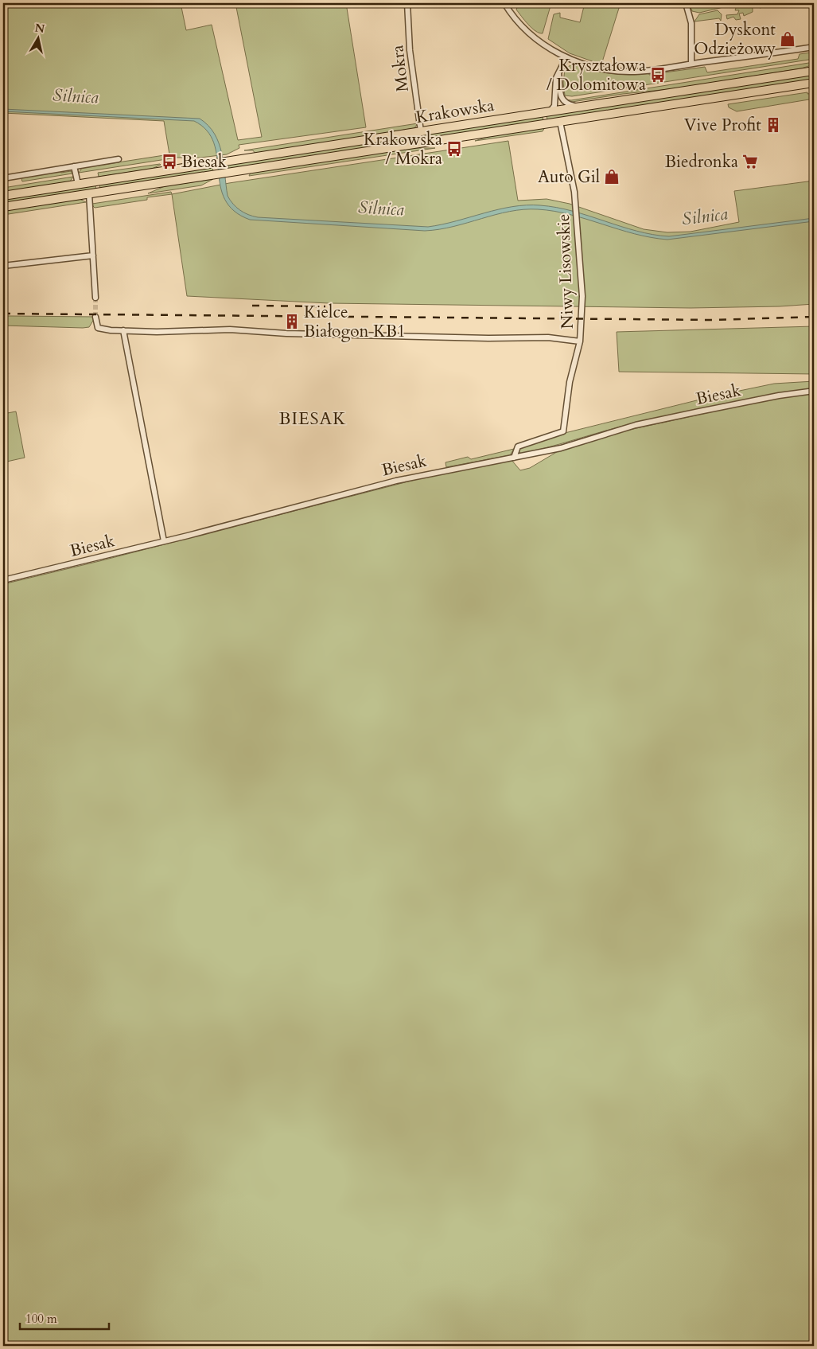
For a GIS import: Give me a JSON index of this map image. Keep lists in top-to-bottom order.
{
  "streets": {
    "main road": ["Krakowska"],
    "street": ["Mokra", "Niwy Lisowskie", "Biesak"]
  },
  "crossings": [
    ["Mokra", "Krakowska"],
    ["Krakowska", "Niwy Lisowskie"],
    ["Niwy Lisowskie", "Biesak"]
  ],
  "districts": ["BIESAK"],
  "water": ["Silnica"],
  "places": {
    "shop": ["Dyskont Odzieżowy", "Auto Gil"],
    "bus stop": ["Kryształowa / Dolomitowa", "Krakowska / Mokra", "Biesak"],
    "building": ["Vive Profit", "Kielce Białogon KB1"],
    "supermarket": ["Biedronka"]
  },
  "scale_bar": "100 m",
  "north": "top"
}
